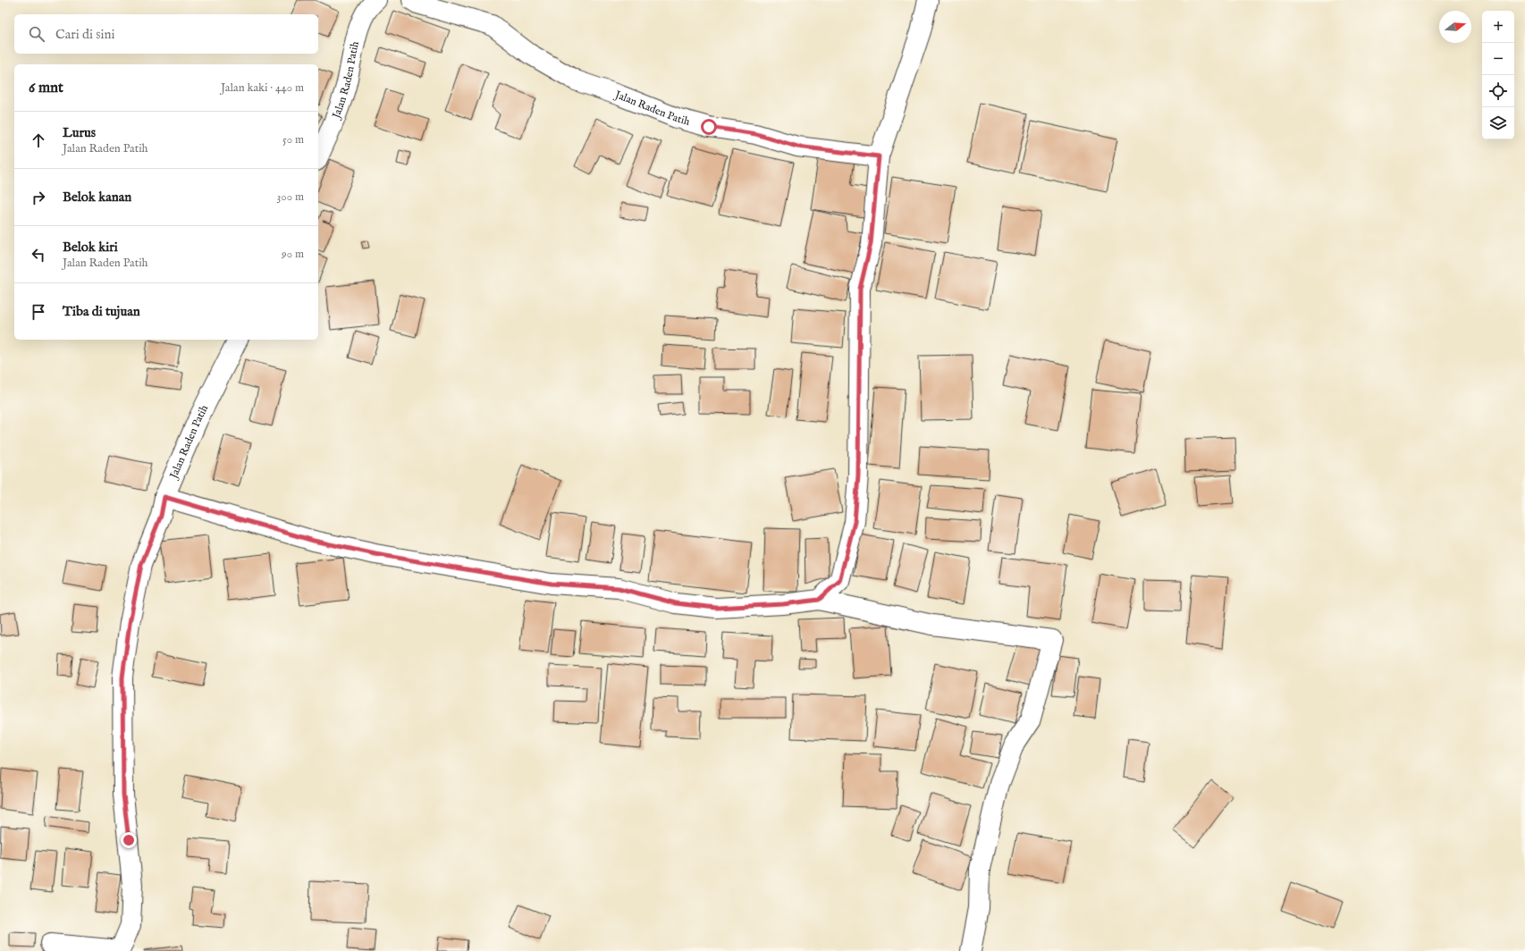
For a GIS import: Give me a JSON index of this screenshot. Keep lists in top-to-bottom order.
{
  "streets": {
    "street": ["Jalan Raden Patih"]
  },
  "north": "right",
  "page": {
    "map_buttons": ["+", "−"],
    "search": "Cari di sini",
    "heading": ["6 mnt", "Jalan kaki · 440 m"],
    "list": [
      ["Lurus", "Jalan Raden Patih", "50 m"],
      ["Belok kanan", "300 m"],
      ["Belok kiri", "Jalan Raden Patih", "90 m"],
      "Tiba di tujuan"
    ]
  }
}
